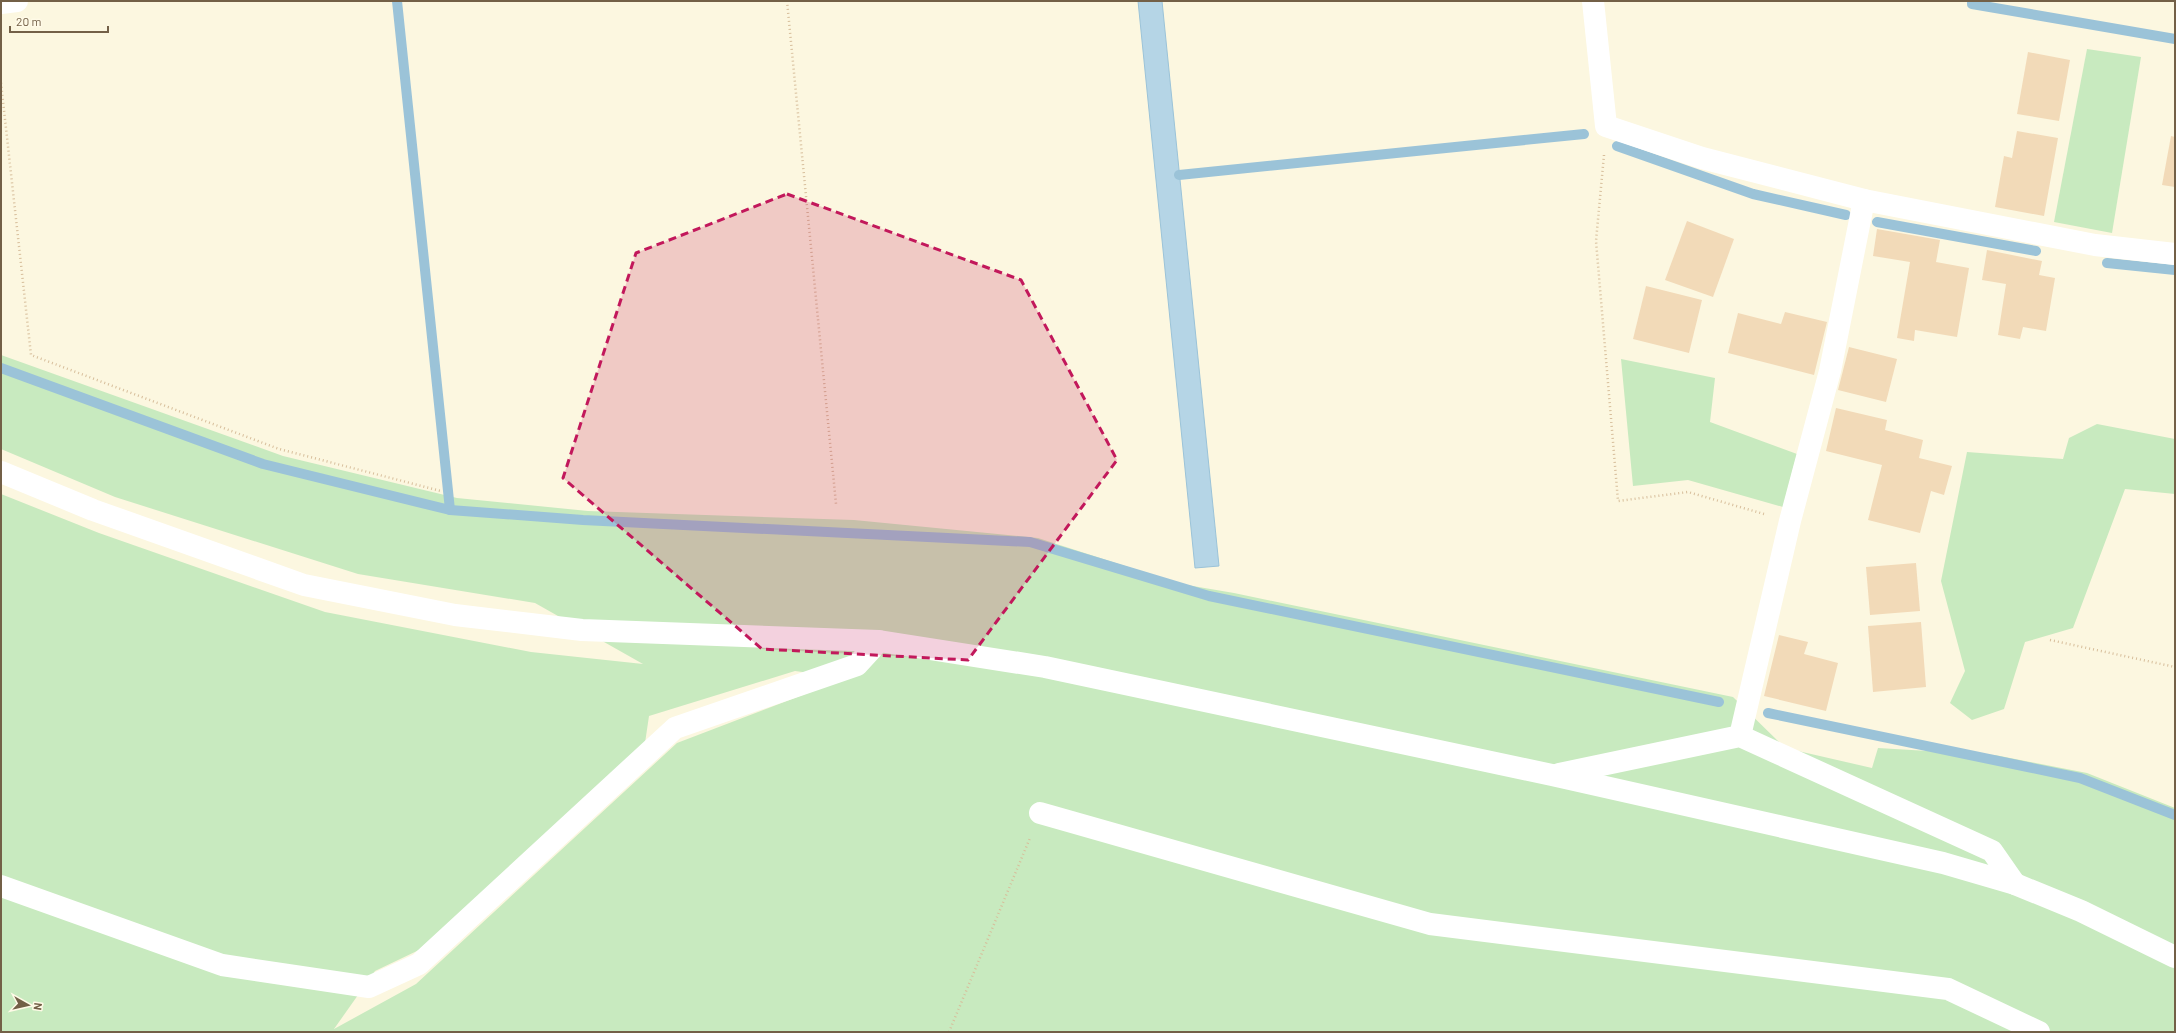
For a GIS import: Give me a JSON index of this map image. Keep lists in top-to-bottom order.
{
  "scale_bar": "20 m",
  "north": "right"
}
